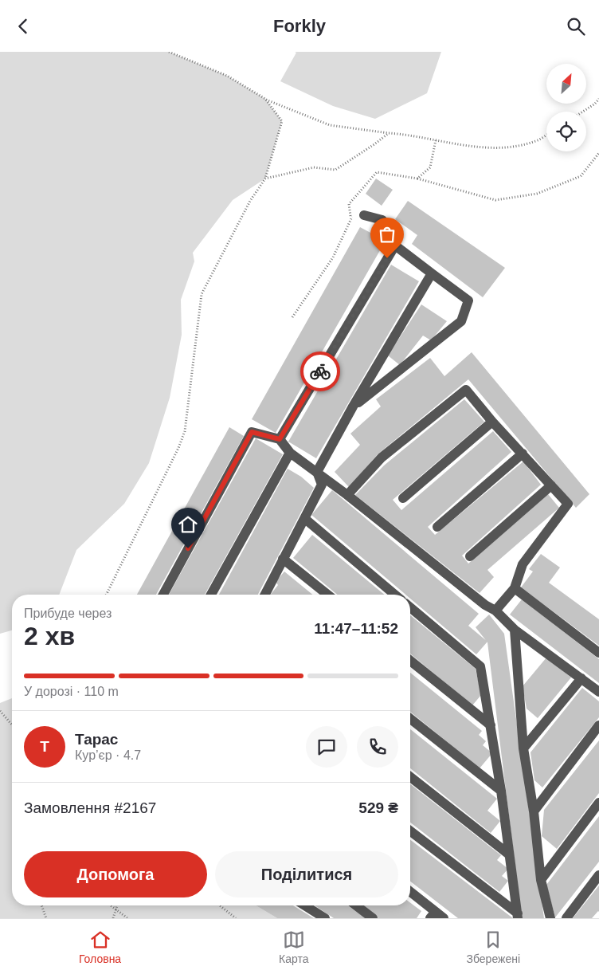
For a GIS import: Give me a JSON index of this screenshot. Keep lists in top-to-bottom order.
{
  "north": "top right",
  "page": {
    "header": "Forkly",
    "heading": ["2 хв", "Прибуде через", "11:47–11:52"],
    "panel": [
      "Тарас",
      "Кур’єр · 4.7",
      "Замовлення #2167",
      "529 ₴"
    ],
    "bar": "У дорозі · 110 m",
    "round": "Т",
    "buttons": ["Допомога", "Поділитися"],
    "tabs": ["Головна", "Карта", "Збережені"]
  }
}
